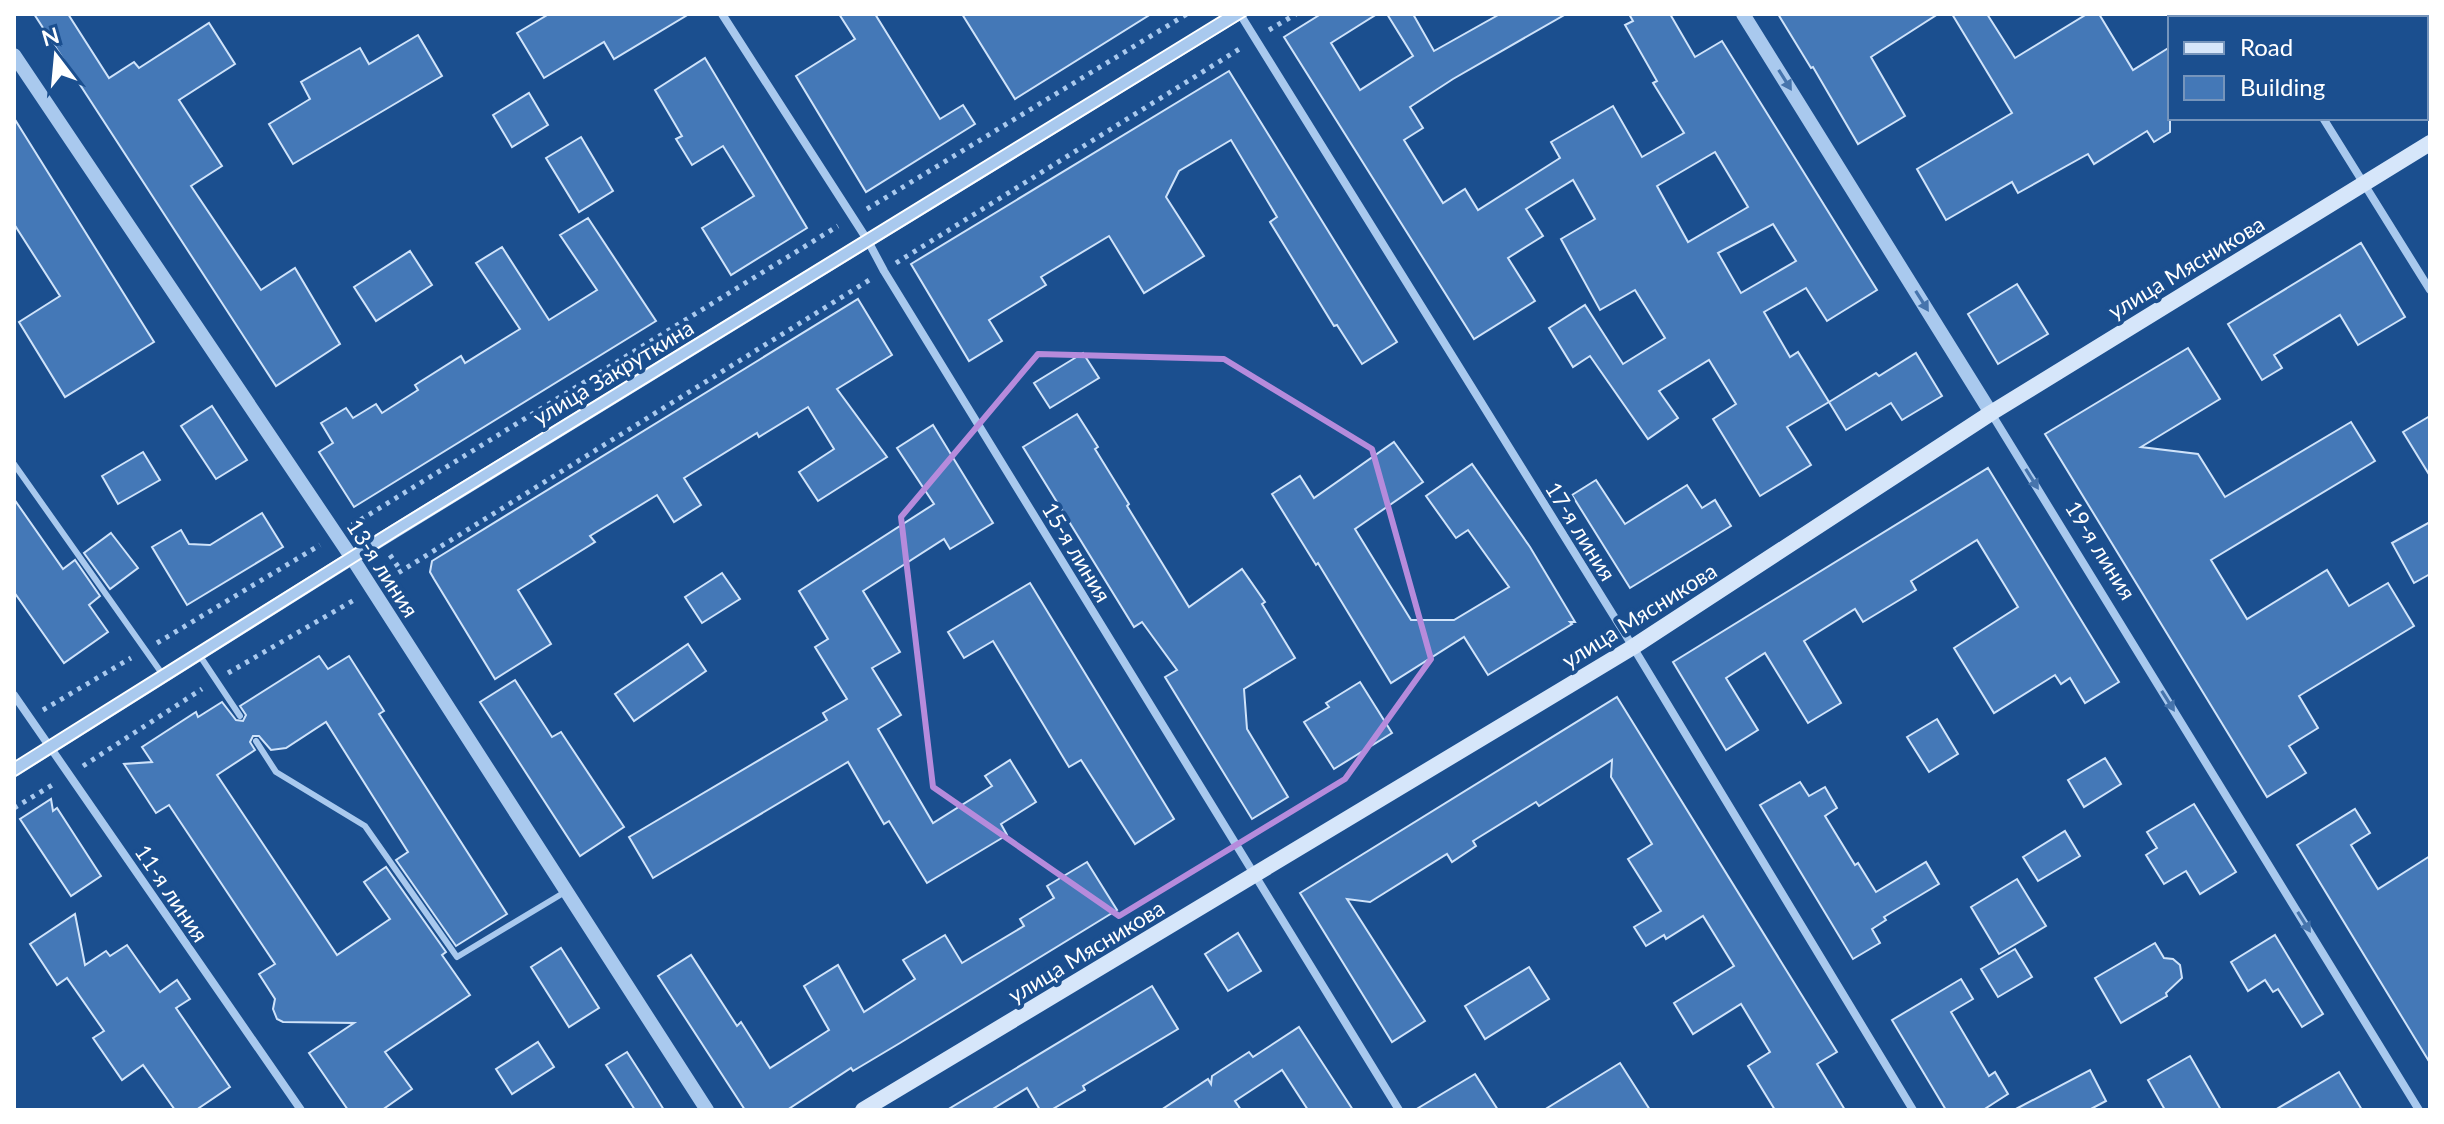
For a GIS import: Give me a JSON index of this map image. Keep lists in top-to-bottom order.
{
  "streets": {
    "main road": ["улица Мясникова"],
    "street": [
      "улица Закруткина",
      "17-я линия",
      "19-я линия",
      "15-я линия",
      "13-я линия",
      "11-я линия"
    ]
  },
  "crossings": [
    ["улица Мясникова", "17-я линия"],
    ["улица Мясникова", "19-я линия"],
    ["улица Мясникова", "15-я линия"],
    ["улица Закруткина", "17-я линия"],
    ["улица Закруткина", "15-я линия"],
    ["улица Закруткина", "13-я линия"],
    ["улица Закруткина", "11-я линия"]
  ],
  "one_way": ["19-я линия"],
  "legend": ["Road", "Building"],
  "north": "top"
}
